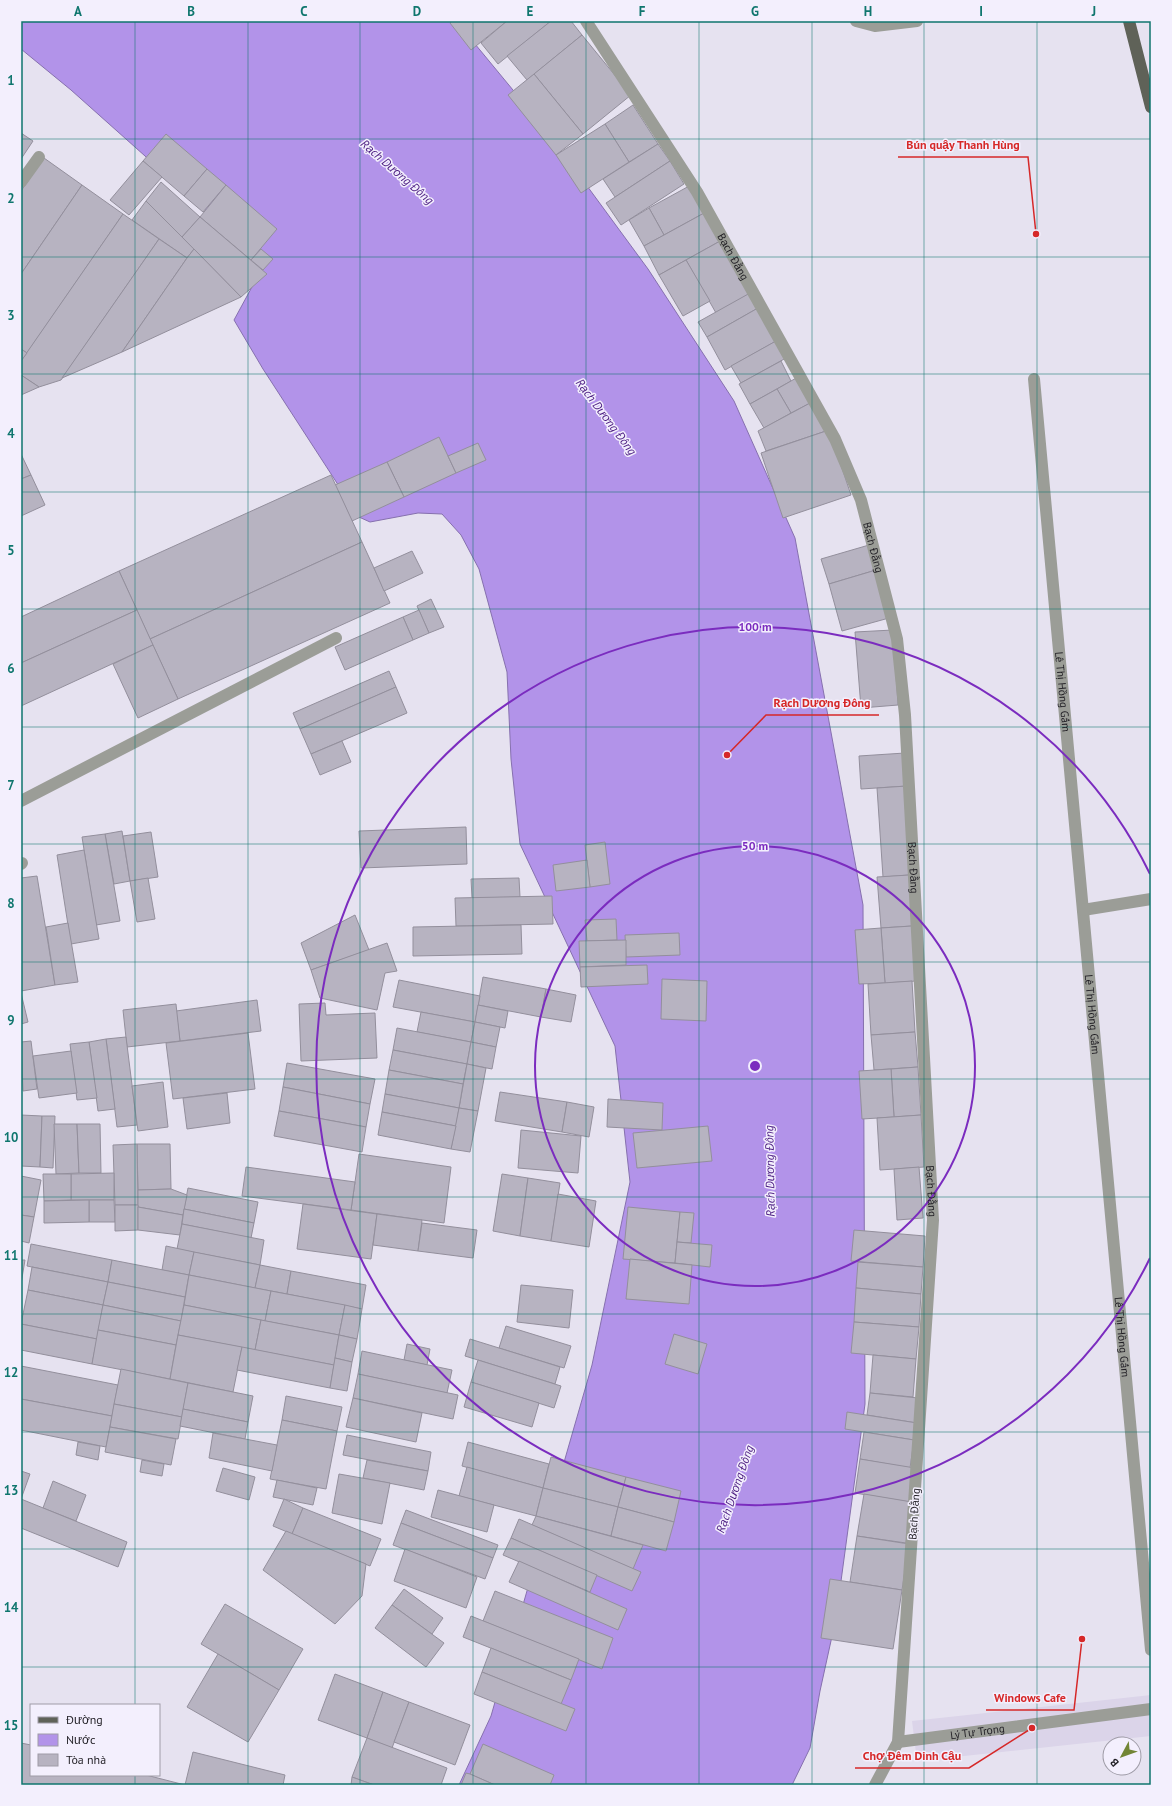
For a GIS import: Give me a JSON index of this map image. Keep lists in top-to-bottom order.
{
  "streets": {
    "street": ["Bạch Đằng", "Lê Thị Hồng Gấm", "Lý Tự Trọng"]
  },
  "crossings": [
    ["Bạch Đằng", "Lý Tự Trọng"]
  ],
  "water": ["Rạch Dương Đông"],
  "places": [
    "Bún quậy Thanh Hùng",
    "Rạch Dương Đông",
    "Windows Cafe",
    "Chợ Đêm Dinh Cậu"
  ],
  "legend": ["Đường", "Nước", "Tòa nhà"],
  "north": "bottom left",
  "grid": {
    "columns": [
      "A",
      "B",
      "C",
      "D",
      "E",
      "F",
      "G",
      "H",
      "I",
      "J"
    ],
    "rows": [
      "1",
      "2",
      "3",
      "4",
      "5",
      "6",
      "7",
      "8",
      "9",
      "10",
      "11",
      "12",
      "13",
      "14",
      "15"
    ]
  },
  "rings": ["100 m", "50 m"]
}
